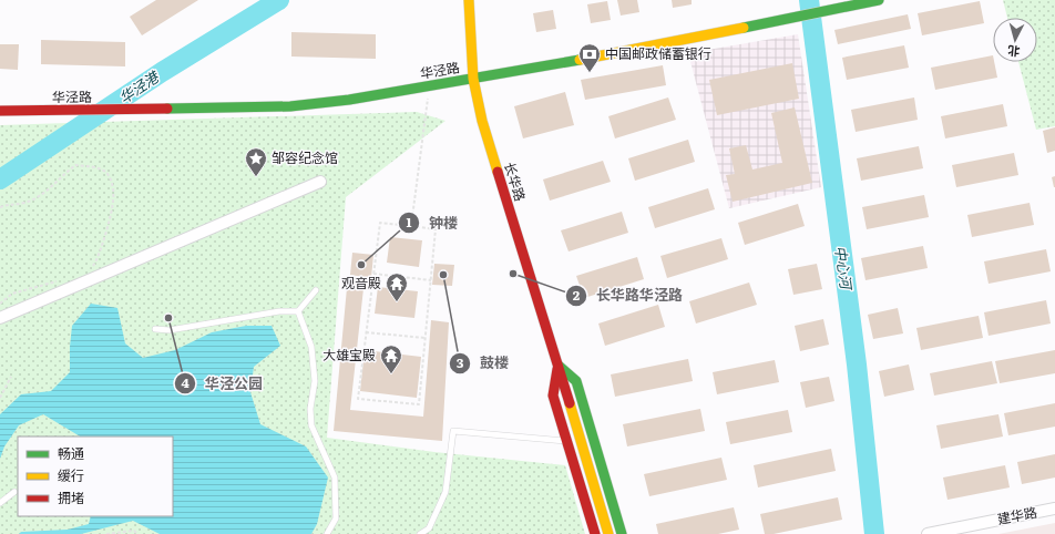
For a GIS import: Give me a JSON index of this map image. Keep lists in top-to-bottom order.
{
  "streets": {
    "street": ["华泾路", "长华路", "建华路"]
  },
  "crossings": [
    ["华泾路", "长华路"]
  ],
  "water": ["华泾港", "中心河"],
  "places": {
    "bank": ["中国邮政储蓄银行"],
    "place": ["邹容纪念馆"],
    "other": [
      "钟楼",
      "长华路华泾路",
      "鼓楼",
      "华泾公园"
    ],
    "temple": ["观音殿", "大雄宝殿"]
  },
  "legend": ["畅通", "缓行", "拥堵"],
  "north": "bottom"
}
